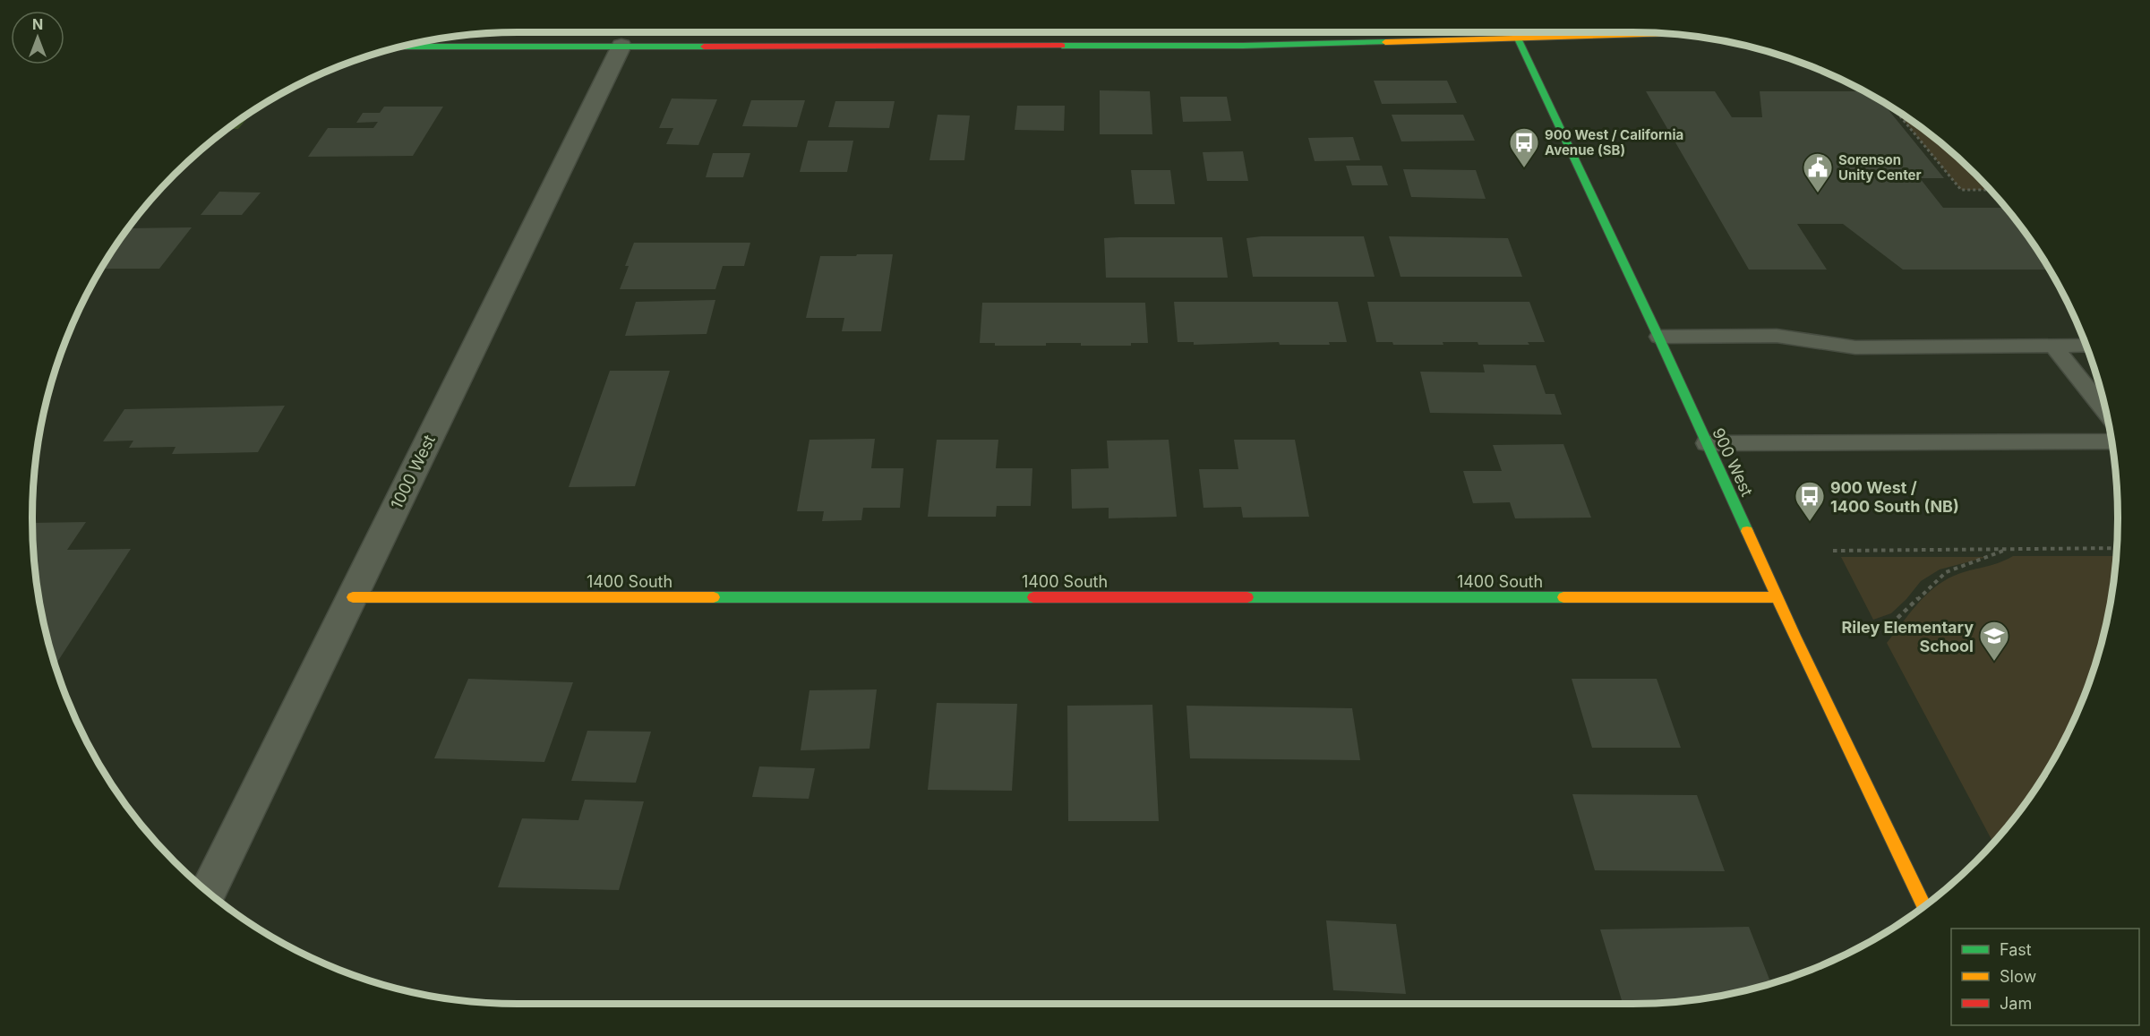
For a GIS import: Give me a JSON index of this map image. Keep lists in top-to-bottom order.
{
  "streets": {
    "main road": ["900 West", "1400 South"],
    "street": ["1000 West"]
  },
  "crossings": [
    ["900 West", "1400 South"],
    ["1000 West", "1400 South"]
  ],
  "places": {
    "bus stop": ["900 West / California Avenue (SB)", "900 West / 1400 South (NB)"],
    "public building": ["Sorenson Unity Center"],
    "school or university": ["Riley Elementary School"]
  },
  "legend": ["Fast", "Slow", "Jam"],
  "north": "top"
}
